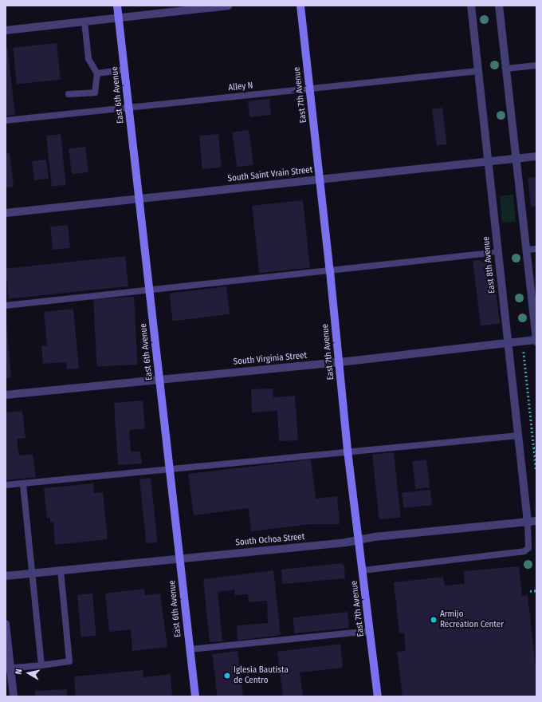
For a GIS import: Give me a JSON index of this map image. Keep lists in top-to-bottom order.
{
  "streets": {
    "street": [
      "East 6th Avenue",
      "East 7th Avenue",
      "South Saint Vrain Street",
      "East 8th Avenue",
      "South Virginia Street",
      "South Ochoa Street"
    ],
    "lane": ["Alley N"]
  },
  "crossings": [
    ["Alley N", "East 6th Avenue"],
    ["Alley N", "East 7th Avenue"],
    ["Alley N", "East 8th Avenue"],
    ["East 6th Avenue", "South Saint Vrain Street"],
    ["East 6th Avenue", "South Virginia Street"],
    ["East 6th Avenue", "South Ochoa Street"],
    ["East 7th Avenue", "South Saint Vrain Street"],
    ["East 7th Avenue", "South Virginia Street"],
    ["East 7th Avenue", "South Ochoa Street"],
    ["South Saint Vrain Street", "East 8th Avenue"],
    ["East 8th Avenue", "South Virginia Street"],
    ["East 8th Avenue", "South Ochoa Street"]
  ],
  "places": ["Armijo Recreation Center", "Iglesia Bautista de Centro"],
  "north": "left"
}
